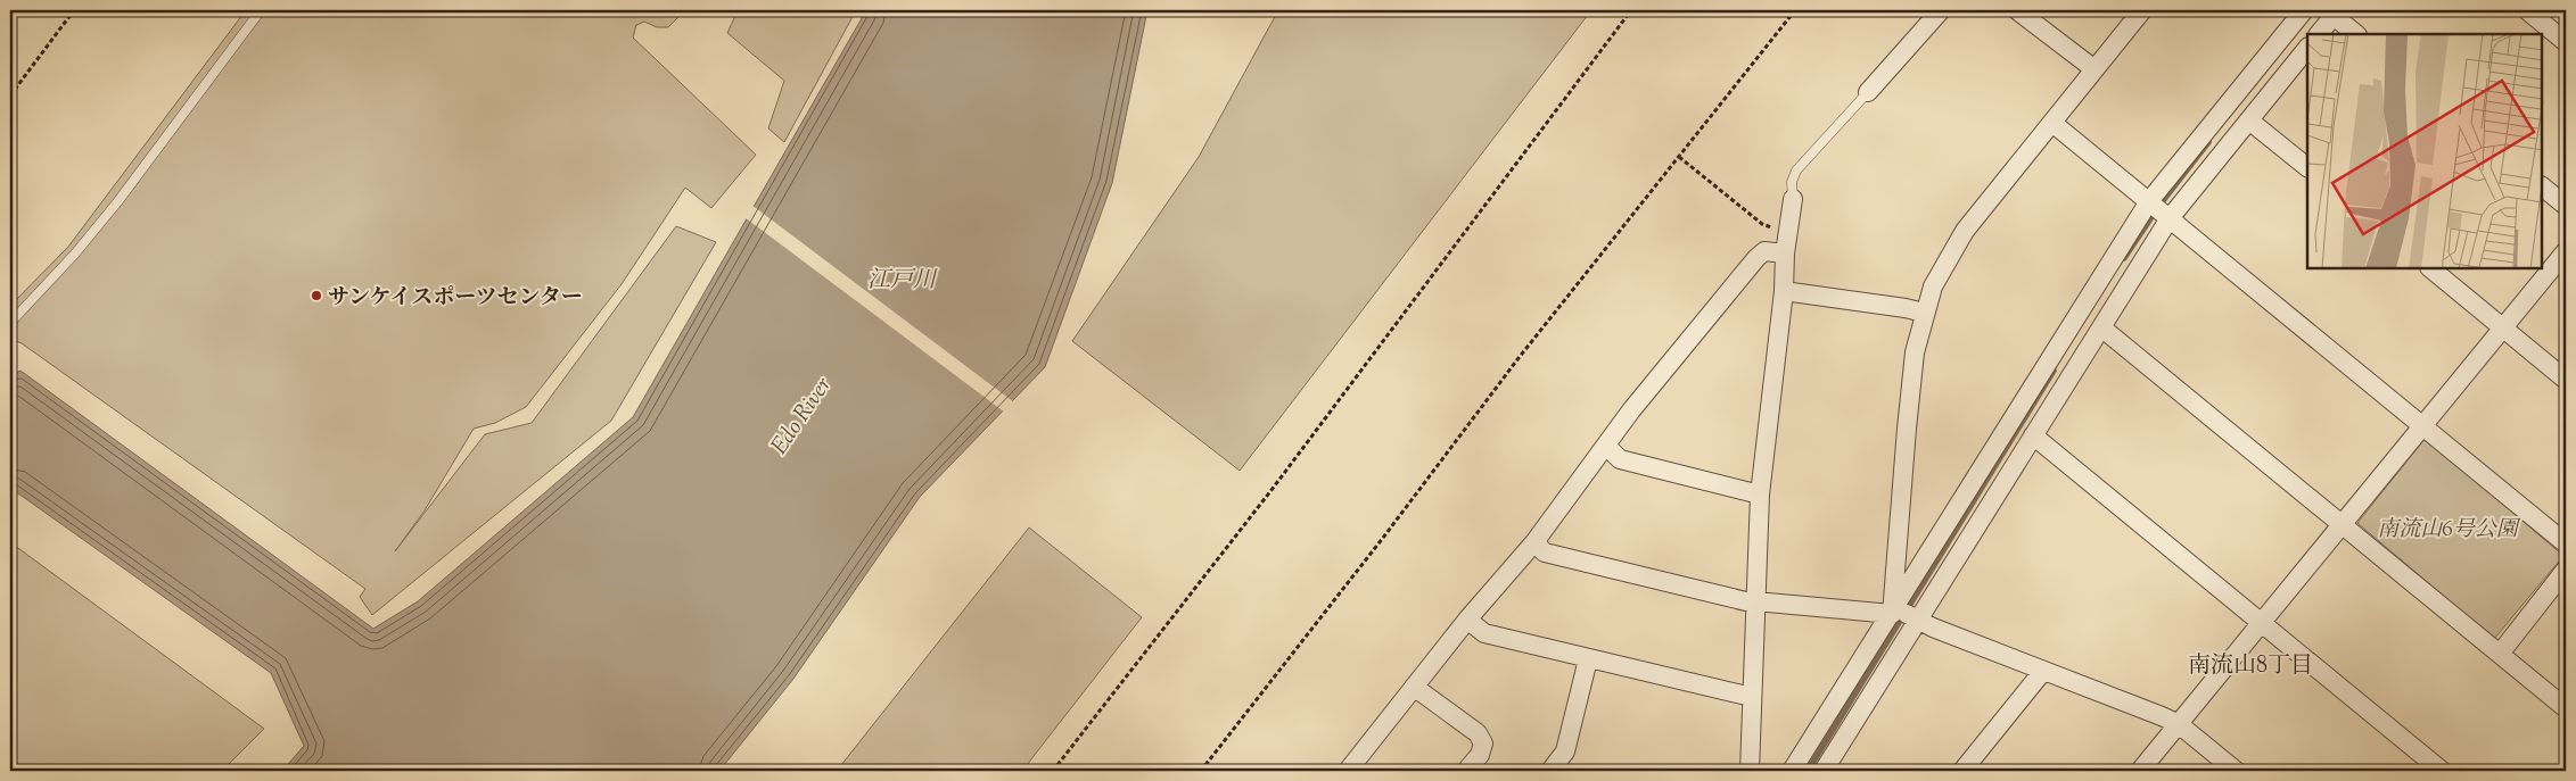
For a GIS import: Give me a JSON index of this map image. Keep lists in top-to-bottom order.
{
  "districts": ["南流山8丁目"],
  "water": ["江戸川", "Edo River"],
  "parks": ["南流山6号公園"],
  "places": ["サンケイスポーツセンター"]
}
